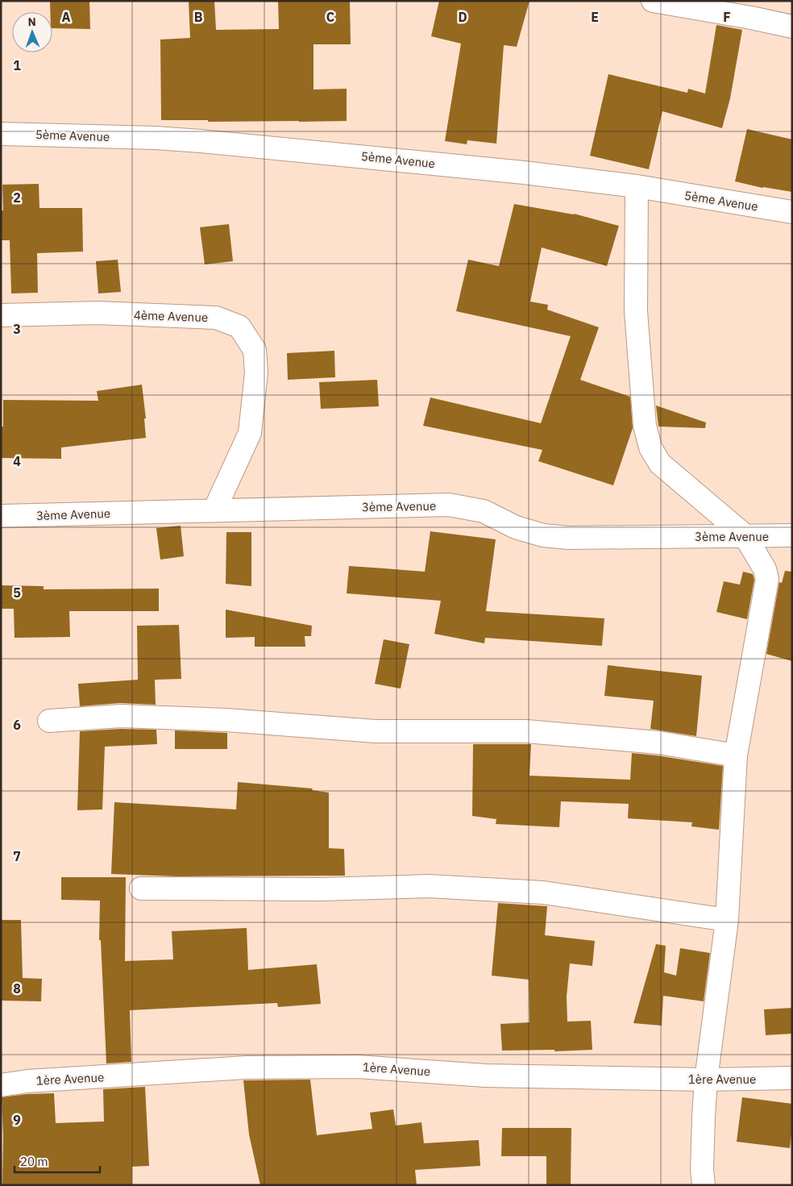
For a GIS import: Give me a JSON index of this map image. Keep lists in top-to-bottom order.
{
  "streets": {
    "street": [
      "5ème Avenue",
      "4ème Avenue",
      "3ème Avenue",
      "1ère Avenue"
    ]
  },
  "crossings": [
    ["4ème Avenue", "3ème Avenue"]
  ],
  "scale_bar": "20 m",
  "north": "top",
  "grid": {
    "columns": [
      "A",
      "B",
      "C",
      "D",
      "E",
      "F"
    ],
    "rows": [
      "1",
      "2",
      "3",
      "4",
      "5",
      "6",
      "7",
      "8",
      "9"
    ]
  }
}
